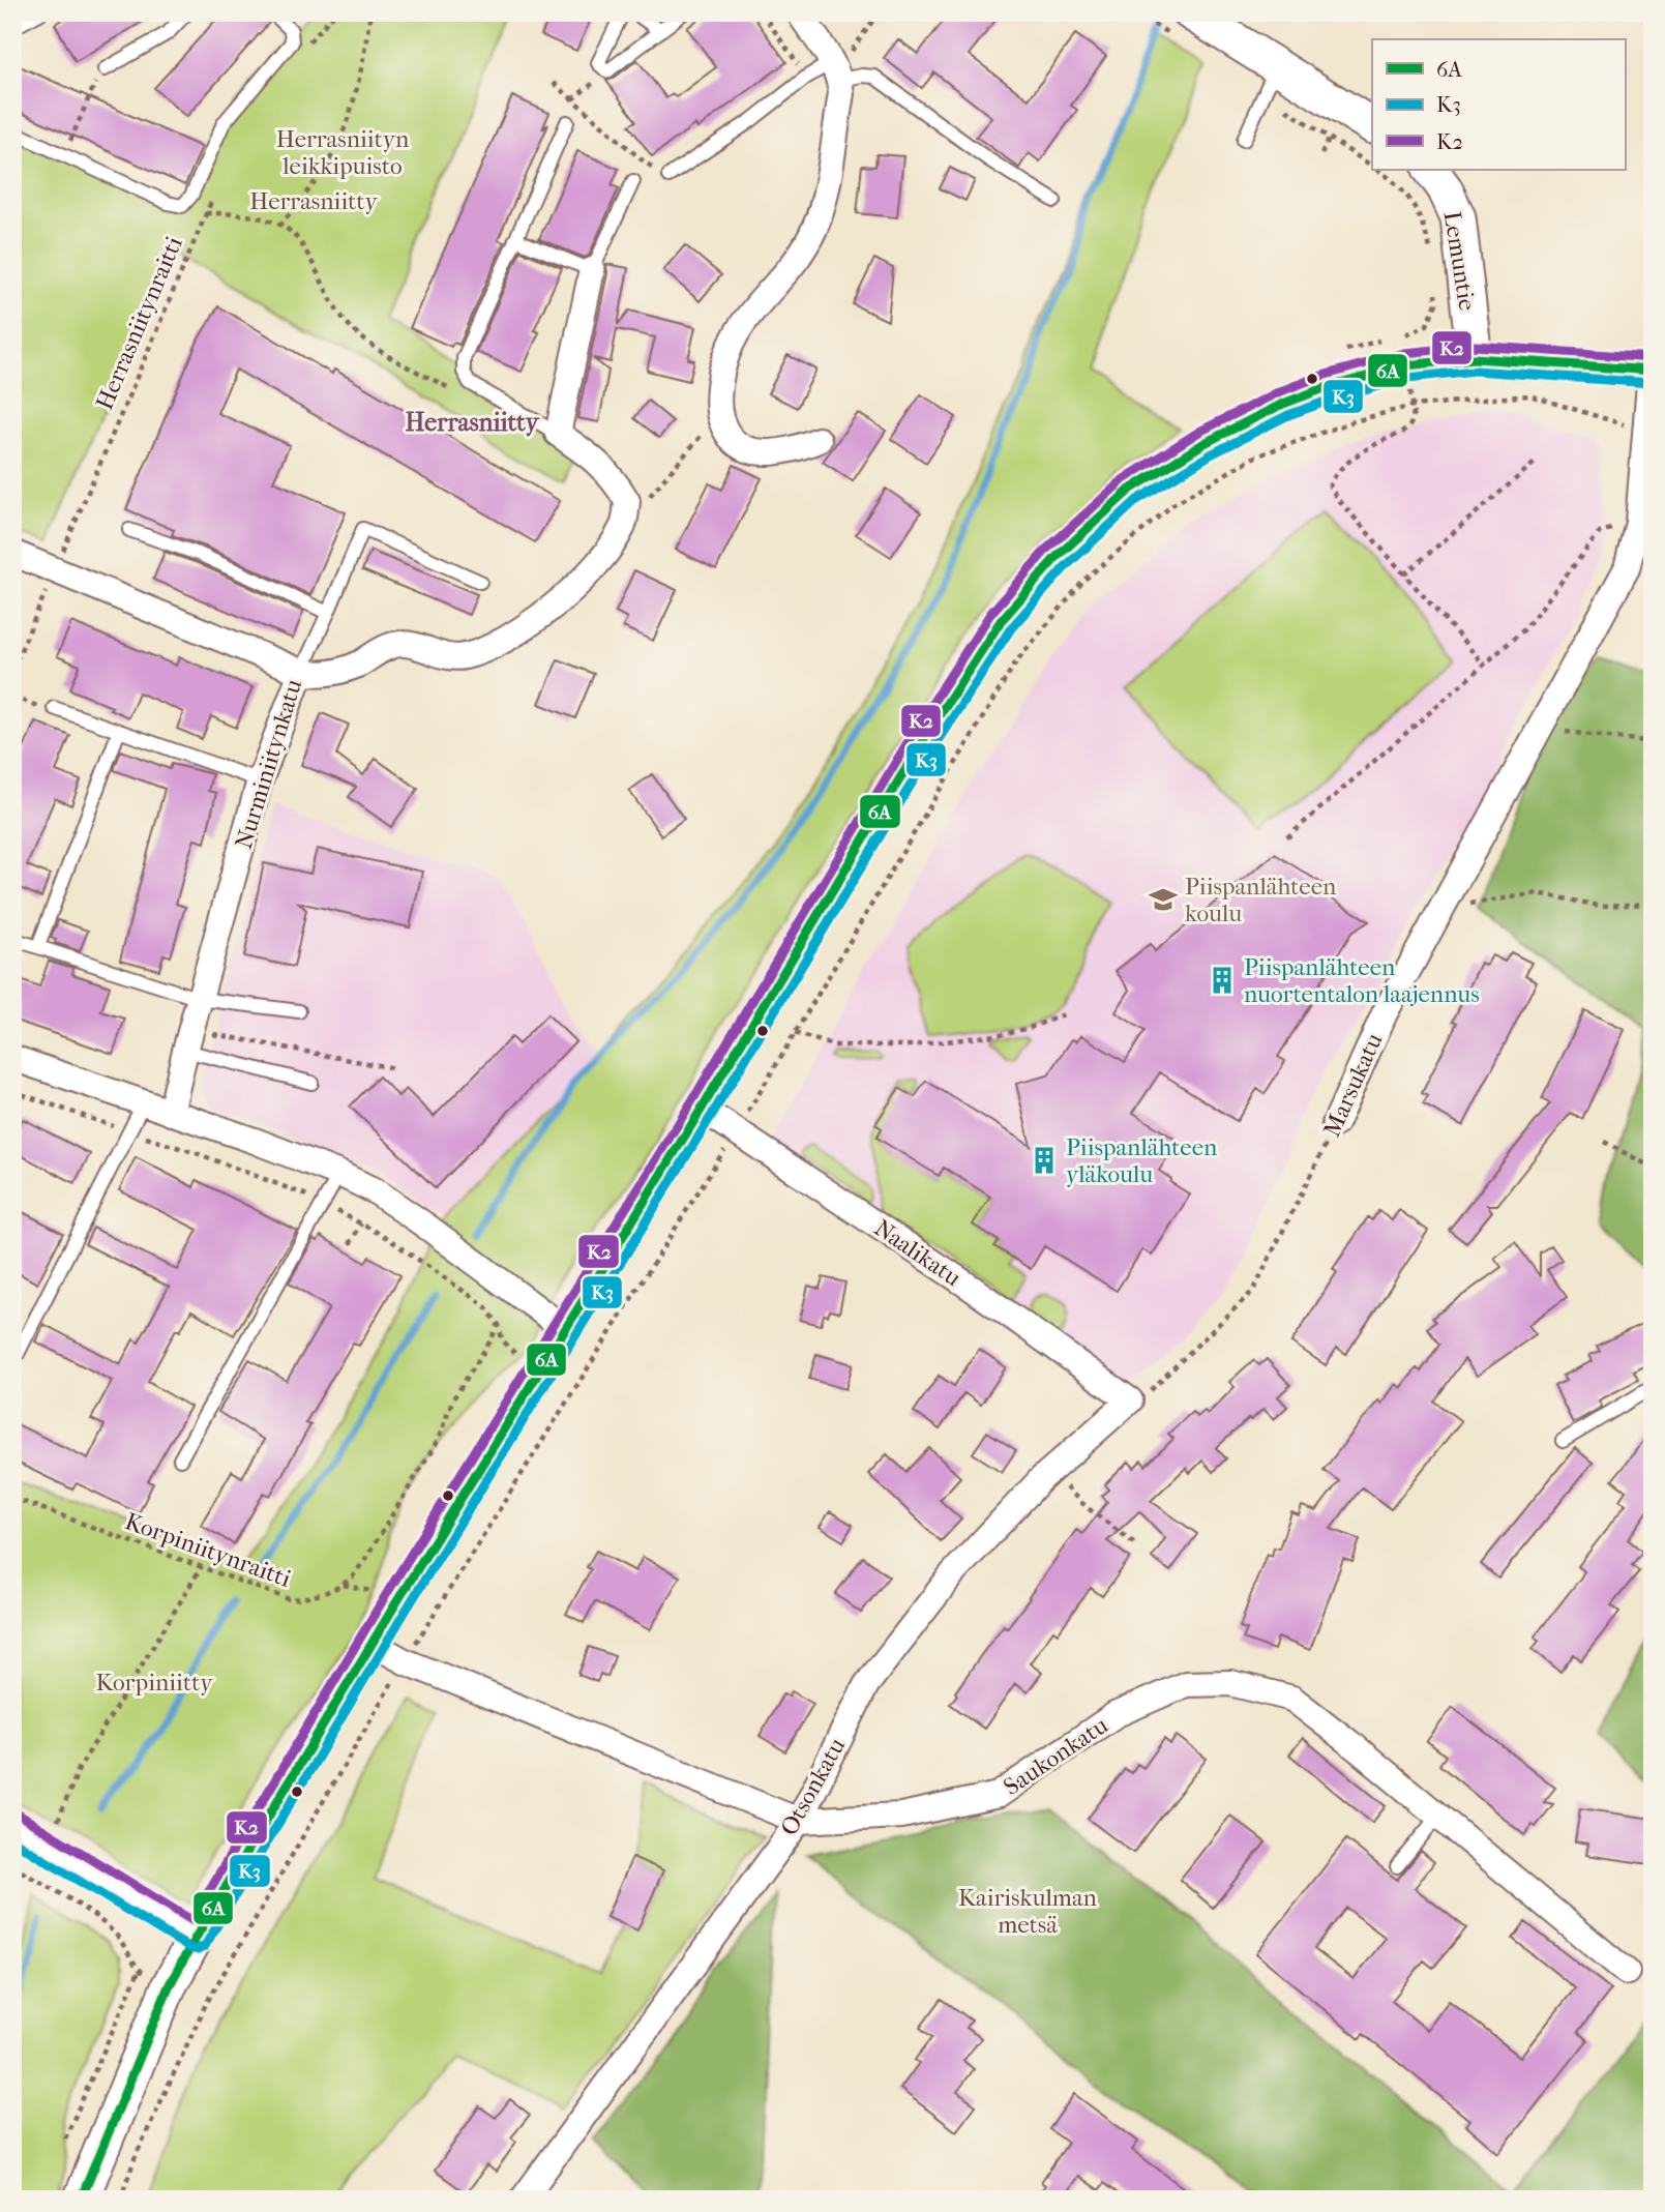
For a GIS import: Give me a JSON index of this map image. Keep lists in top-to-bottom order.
{
  "streets": {
    "street": [
      "Lemuntie",
      "Nurminiitynkatu",
      "Marsukatu",
      "Naalikatu",
      "Saukonkatu",
      "Otsonkatu"
    ],
    "path": ["Herrasniitynraitti", "Korpiniitynraitti"]
  },
  "crossings": [
    ["Herrasniitynraitti", "Nurminiitynkatu"],
    ["Marsukatu", "Naalikatu"],
    ["Marsukatu", "Otsonkatu"],
    ["Naalikatu", "Otsonkatu"],
    ["Saukonkatu", "Otsonkatu"]
  ],
  "districts": ["Herrasniitty"],
  "parks": [
    "Herrasniityn leikkipuisto",
    "Herrasniitty",
    "Korpiniitty",
    "Kairiskulman metsä"
  ],
  "places": {
    "school or university": ["Piispanlähteen koulu"],
    "building": ["Piispanlähteen nuortentalon laajennus", "Piispanlähteen yläkoulu"]
  },
  "lines": ["transit line K2", "transit line 6A", "transit line K3"],
  "legend": ["6A", "K3", "K2"]
}
